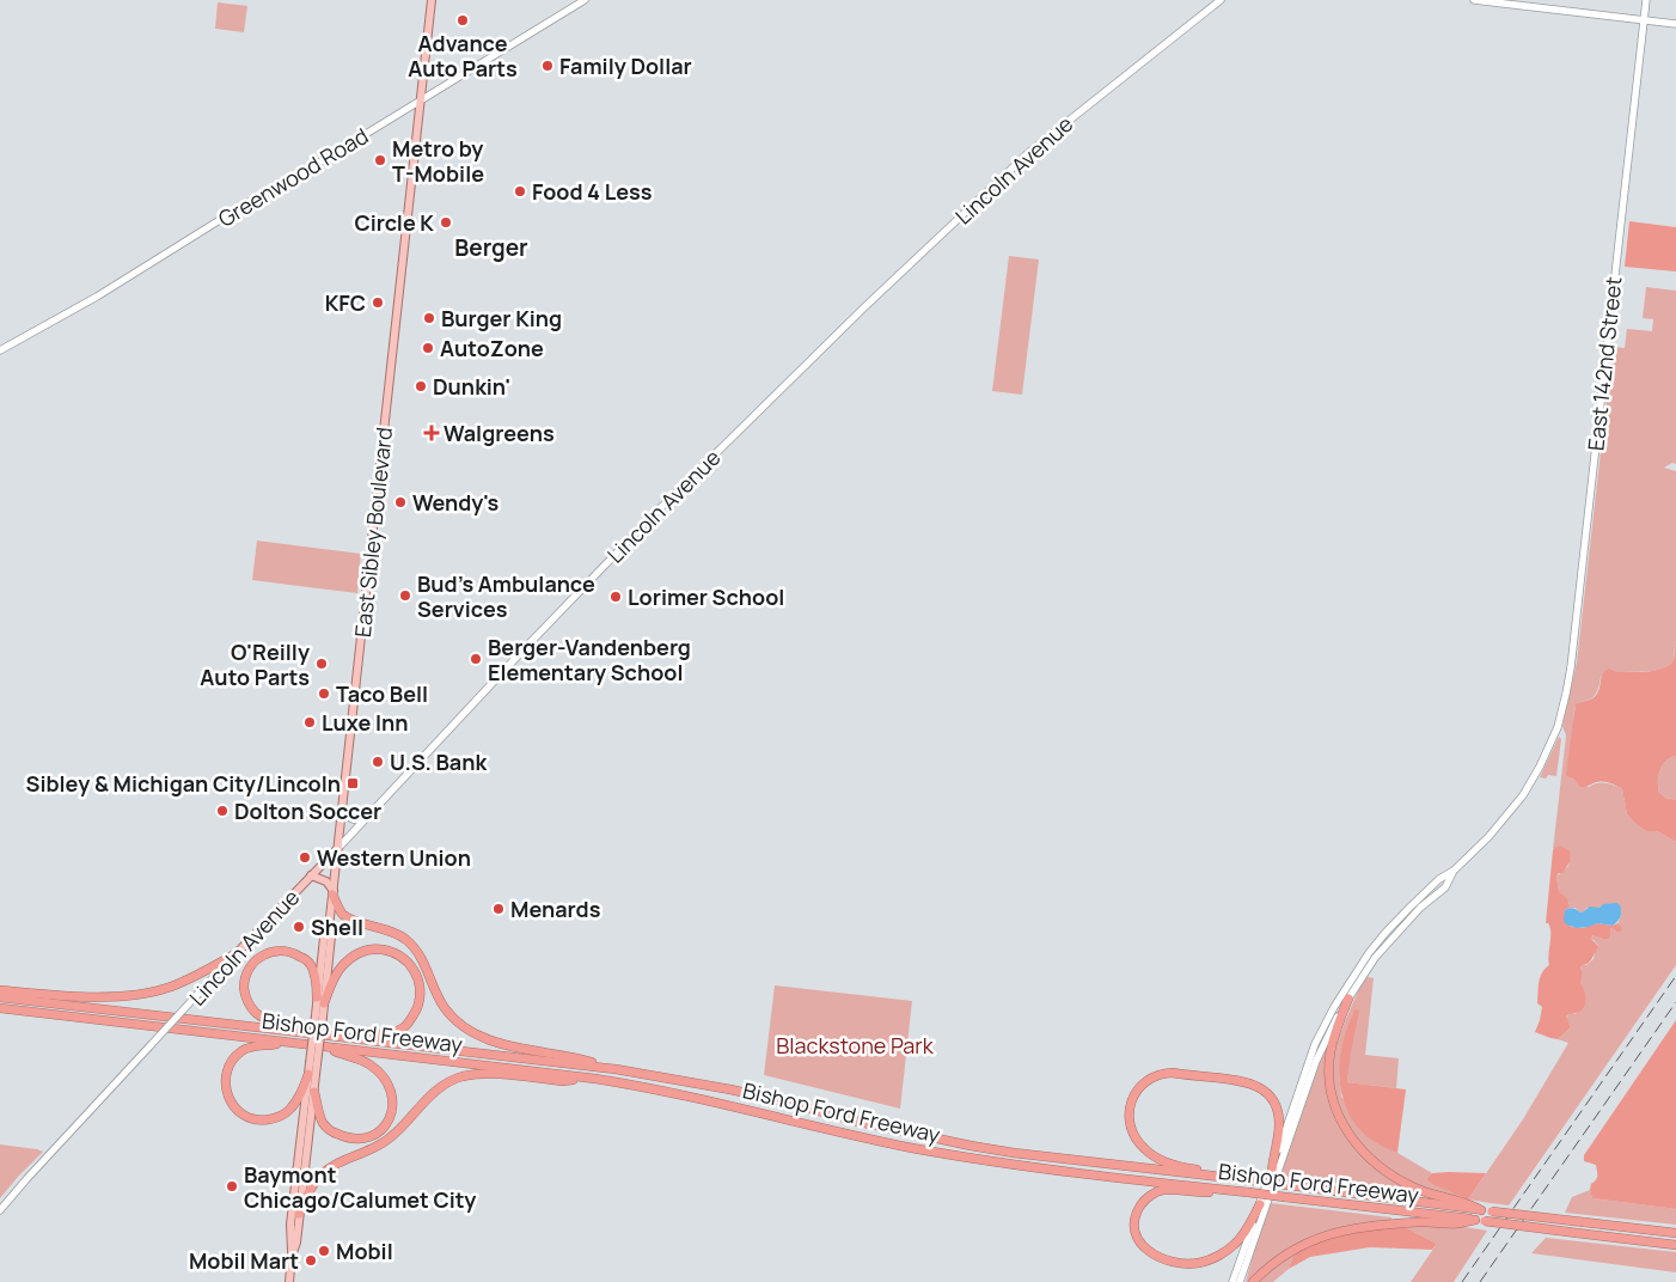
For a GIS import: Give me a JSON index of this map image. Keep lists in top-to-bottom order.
{
  "streets": {
    "highway": ["Bishop Ford Freeway"],
    "main road": ["Lincoln Avenue", "East Sibley Boulevard"],
    "street": ["Greenwood Road", "East 142nd Street"]
  },
  "crossings": [
    ["Lincoln Avenue", "East Sibley Boulevard"],
    ["Greenwood Road", "East Sibley Boulevard"]
  ],
  "districts": ["Berger"],
  "parks": ["Blackstone Park"],
  "places": {
    "other": [
      "Advance Auto Parts",
      "Family Dollar",
      "Metro by T-Mobile",
      "Food 4 Less",
      "Circle K",
      "KFC",
      "Burger King",
      "AutoZone",
      "Dunkin'",
      "Wendy's",
      "Bud's Ambulance Services",
      "Lorimer School",
      "Berger-Vandenberg Elementary School",
      "O'Reilly Auto Parts",
      "Taco Bell",
      "Luxe Inn",
      "U.S. Bank",
      "Dolton Soccer",
      "Western Union",
      "Menards",
      "Shell",
      "Baymont Chicago/Calumet City",
      "Mobil",
      "Mobil Mart"
    ],
    "health": ["Walgreens"],
    "transit": ["Sibley & Michigan City/Lincoln"]
  }
}
